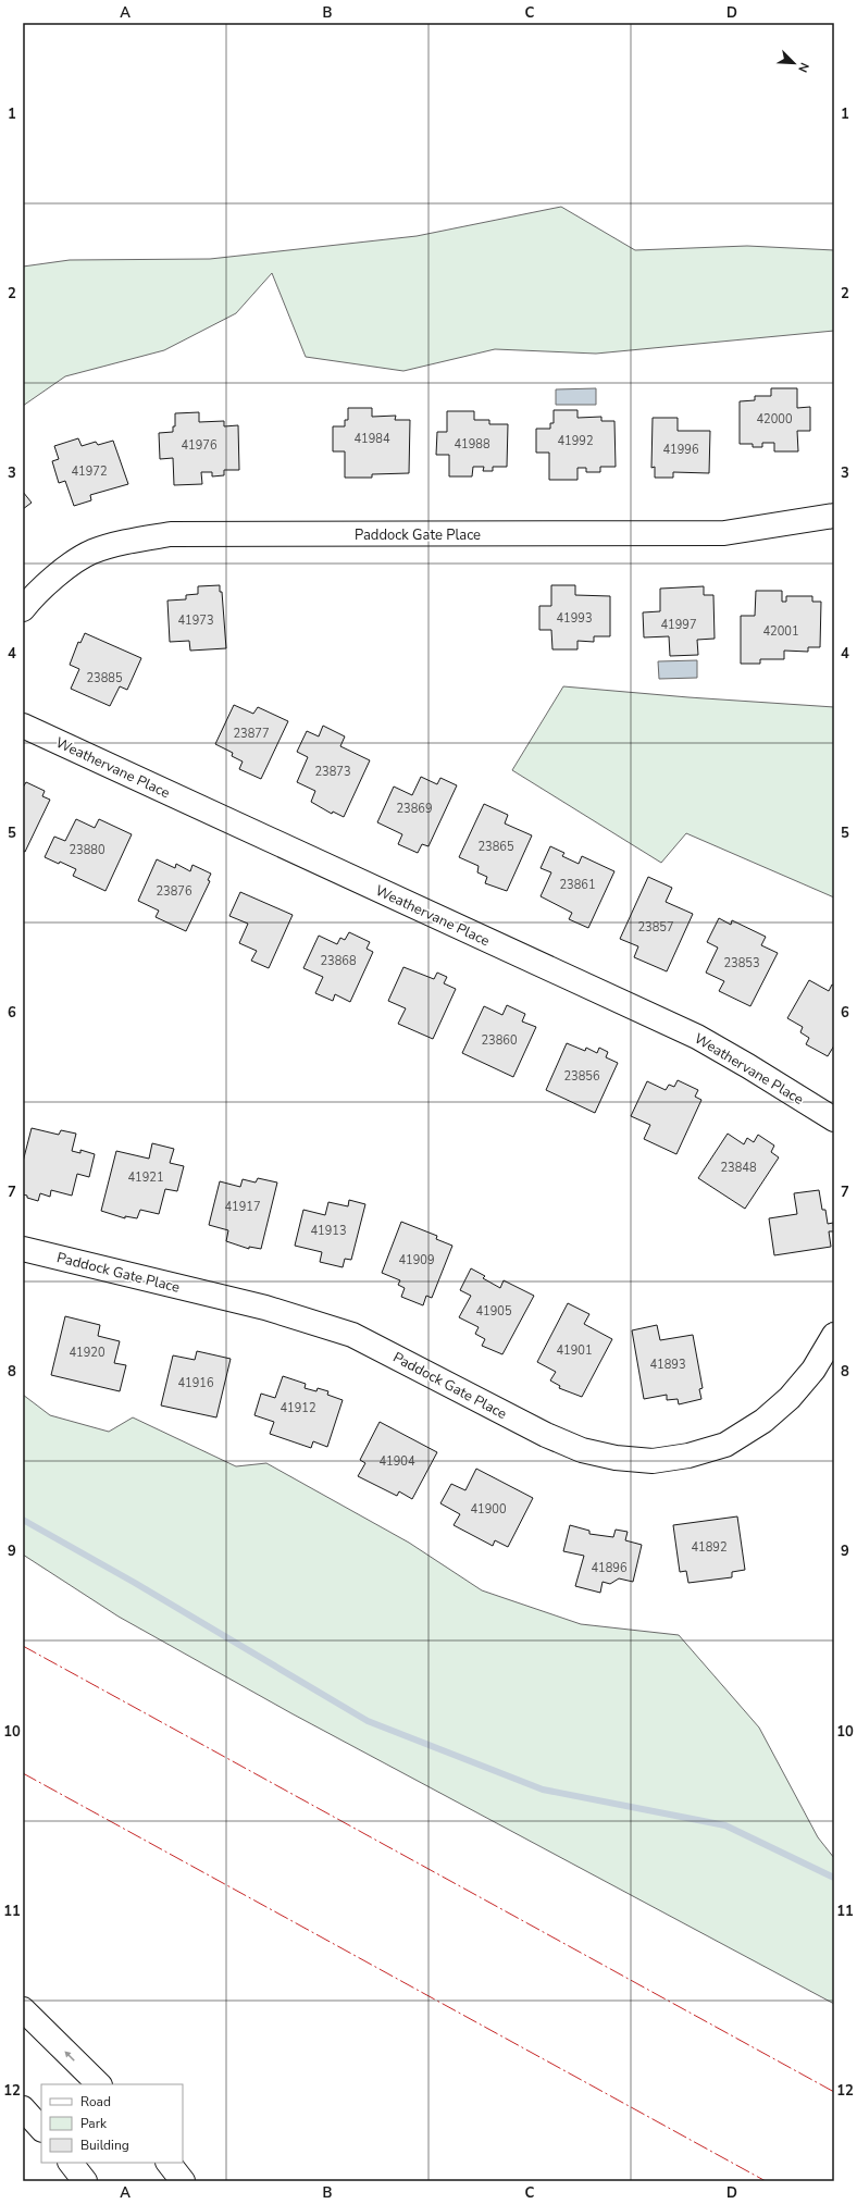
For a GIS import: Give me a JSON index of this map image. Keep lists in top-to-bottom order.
{
  "streets": {
    "street": ["Paddock Gate Place", "Weathervane Place"]
  },
  "house_numbers": [
    "42000",
    "41984",
    "41992",
    "41988",
    "41976",
    "41996",
    "41972",
    "41993",
    "41973",
    "41997",
    "42001",
    "23885",
    "23877",
    "23873",
    "23869",
    "23865",
    "23880",
    "23861",
    "23876",
    "23857",
    "23868",
    "23853",
    "23860",
    "23856",
    "23848",
    "41921",
    "41917",
    "41913",
    "41909",
    "41905",
    "41901",
    "41920",
    "41893",
    "41916",
    "41912",
    "41904",
    "41900",
    "41892",
    "41896"
  ],
  "legend": ["Road", "Park", "Building"],
  "north": "bottom right",
  "grid": {
    "columns": [
      "A",
      "B",
      "C",
      "D"
    ],
    "rows": [
      "1",
      "2",
      "3",
      "4",
      "5",
      "6",
      "7",
      "8",
      "9",
      "10",
      "11",
      "12"
    ]
  }
}
